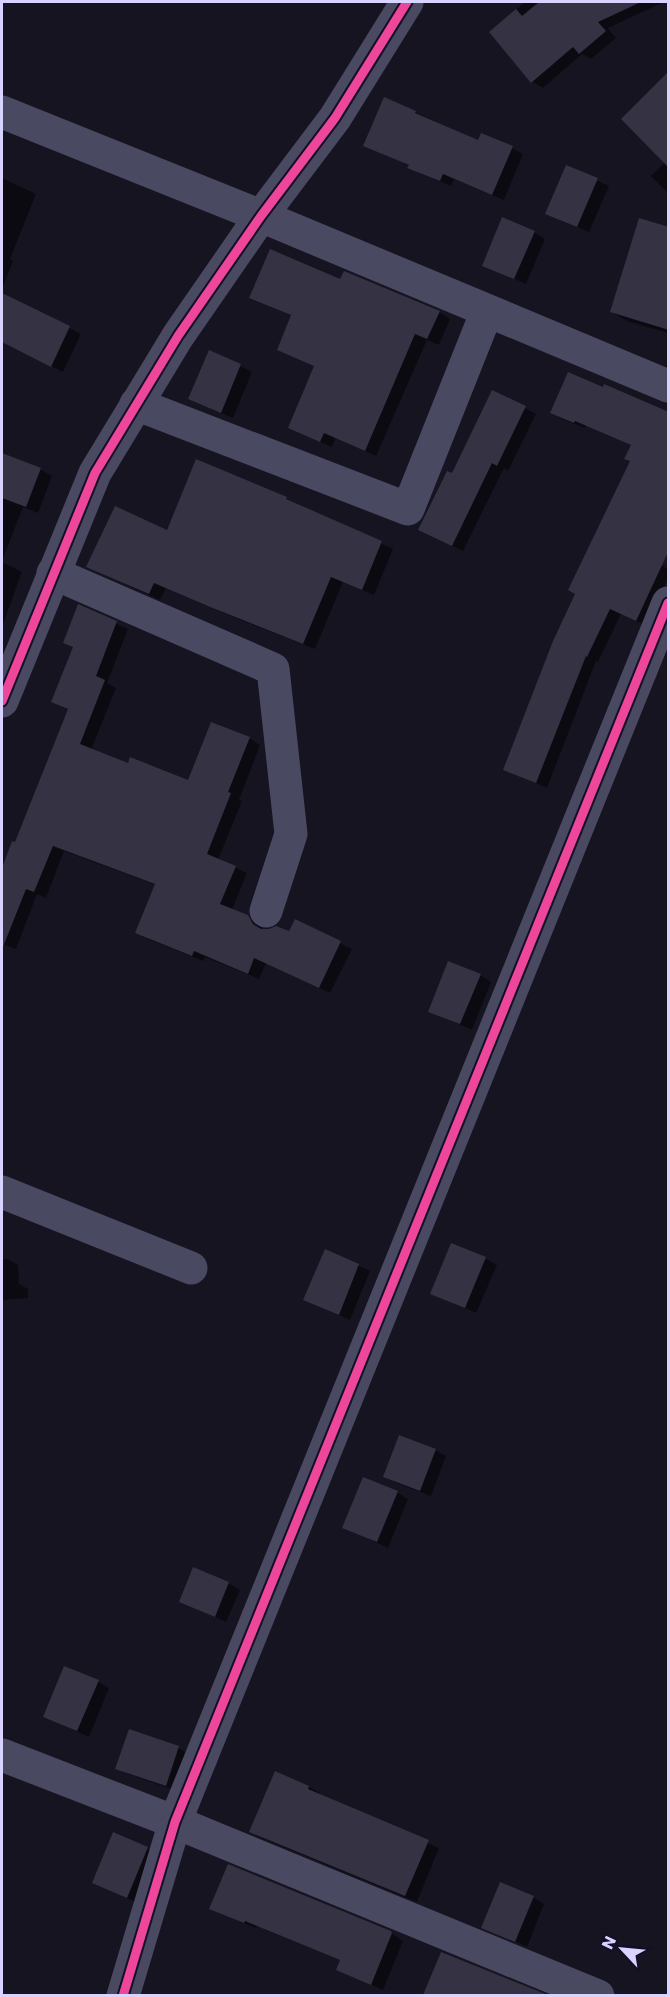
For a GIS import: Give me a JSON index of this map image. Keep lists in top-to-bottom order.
{
  "north": "top left"
}
